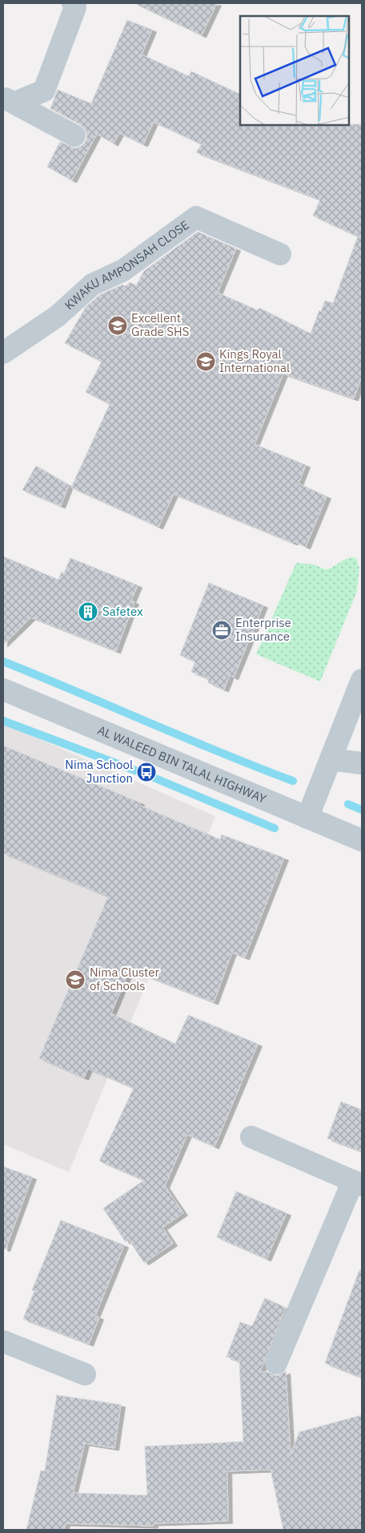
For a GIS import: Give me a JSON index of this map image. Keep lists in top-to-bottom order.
{
  "streets": {
    "street": ["KWAKU AMPONSAH CLOSE", "AL WALEED BIN TALAL HIGHWAY"]
  },
  "places": {
    "school or university": ["Excellent Grade SHS", "Kings Royal International", "Nima Cluster of Schools"],
    "building": ["Safetex"],
    "office": ["Enterprise Insurance"],
    "bus stop": ["Nima School Junction"]
  }
}
